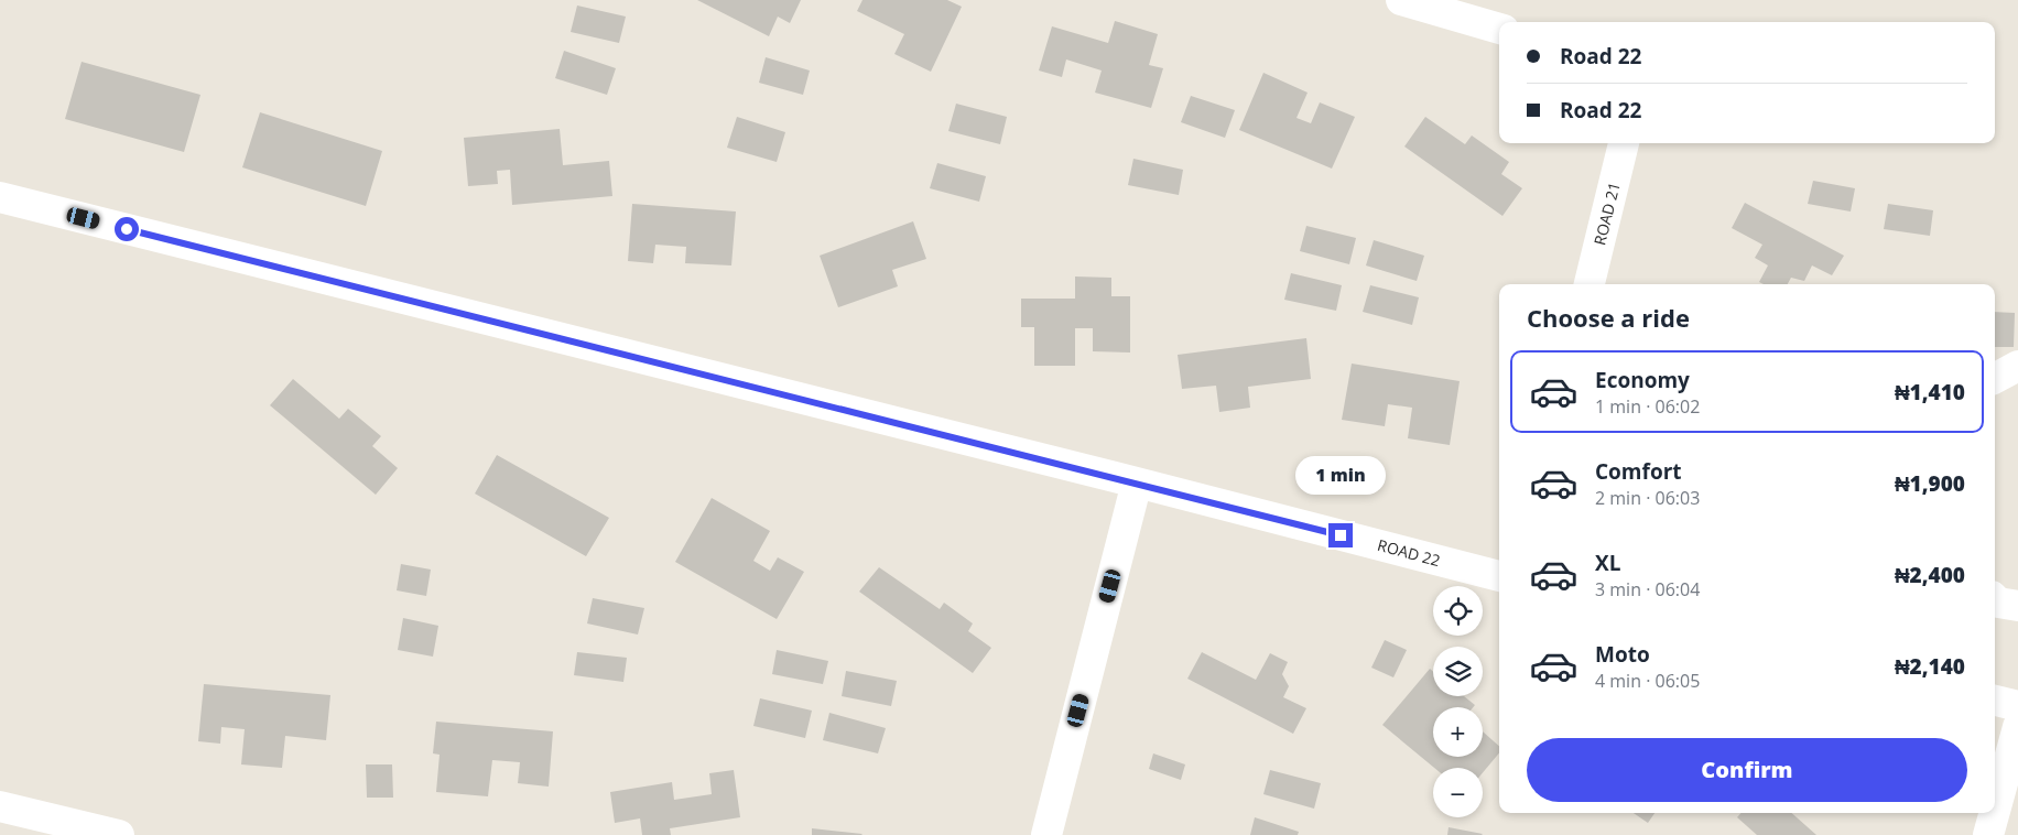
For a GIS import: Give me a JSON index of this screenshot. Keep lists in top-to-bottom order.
{
  "streets": {
    "street": ["ROAD 21", "ROAD 22"]
  },
  "page": {
    "banner": ["Road 22", "Road 22"],
    "heading": "Choose a ride",
    "list": [
      {
        "name": "Economy",
        "note": "1 min · 06:02",
        "value": "₦1,410"
      },
      {
        "name": "Comfort",
        "note": "2 min · 06:03",
        "value": "₦1,900"
      },
      {
        "name": "XL",
        "note": "3 min · 06:04",
        "value": "₦2,400"
      },
      {
        "name": "Moto",
        "note": "4 min · 06:05",
        "value": "₦2,140"
      }
    ],
    "bubble": "1 min",
    "map_buttons": ["+", "−"],
    "buttons": "Confirm"
  }
}
